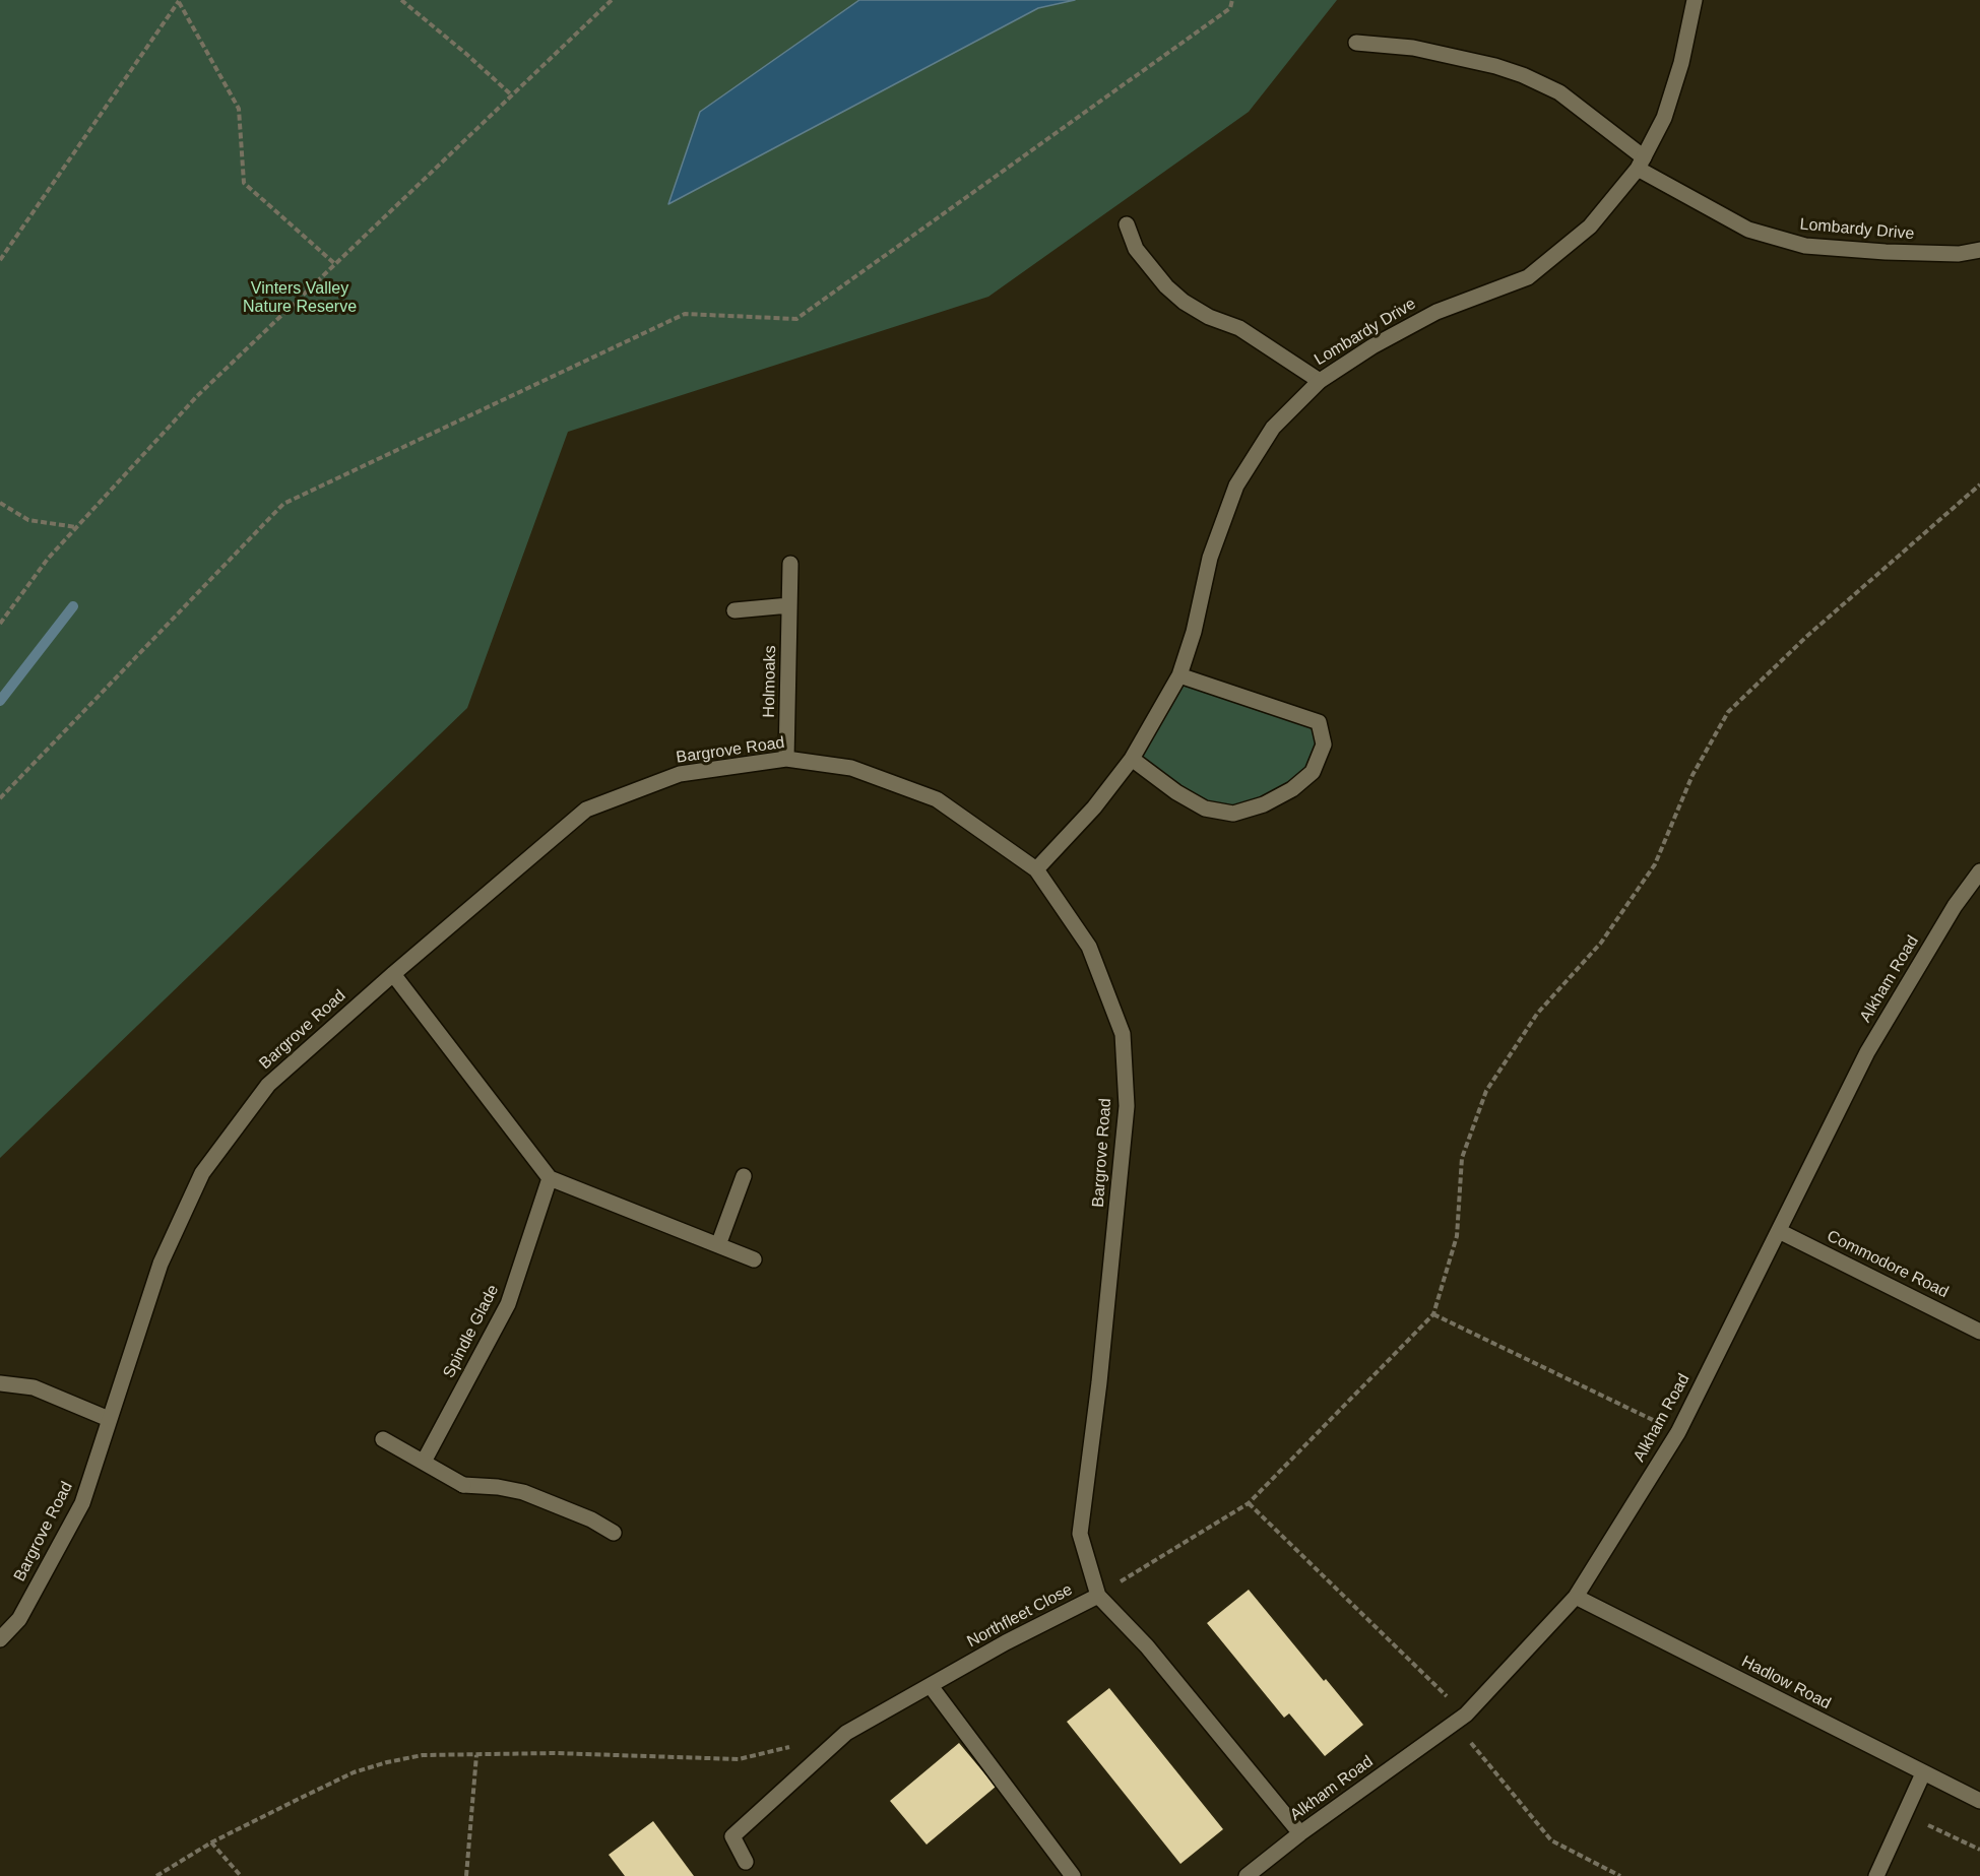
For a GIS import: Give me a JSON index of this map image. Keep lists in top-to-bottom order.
{
  "streets": {
    "street": [
      "Lombardy Drive",
      "Holmoaks",
      "Bargrove Road",
      "Alkham Road",
      "Commodore Road",
      "Spindle Glade",
      "Northfleet Close",
      "Hadlow Road"
    ]
  },
  "crossings": [
    ["Lombardy Drive", "Bargrove Road"],
    ["Holmoaks", "Bargrove Road"],
    ["Bargrove Road", "Northfleet Close"],
    ["Alkham Road", "Commodore Road"],
    ["Alkham Road", "Northfleet Close"],
    ["Alkham Road", "Hadlow Road"]
  ],
  "parks": ["Vinters Valley Nature Reserve"]
}
